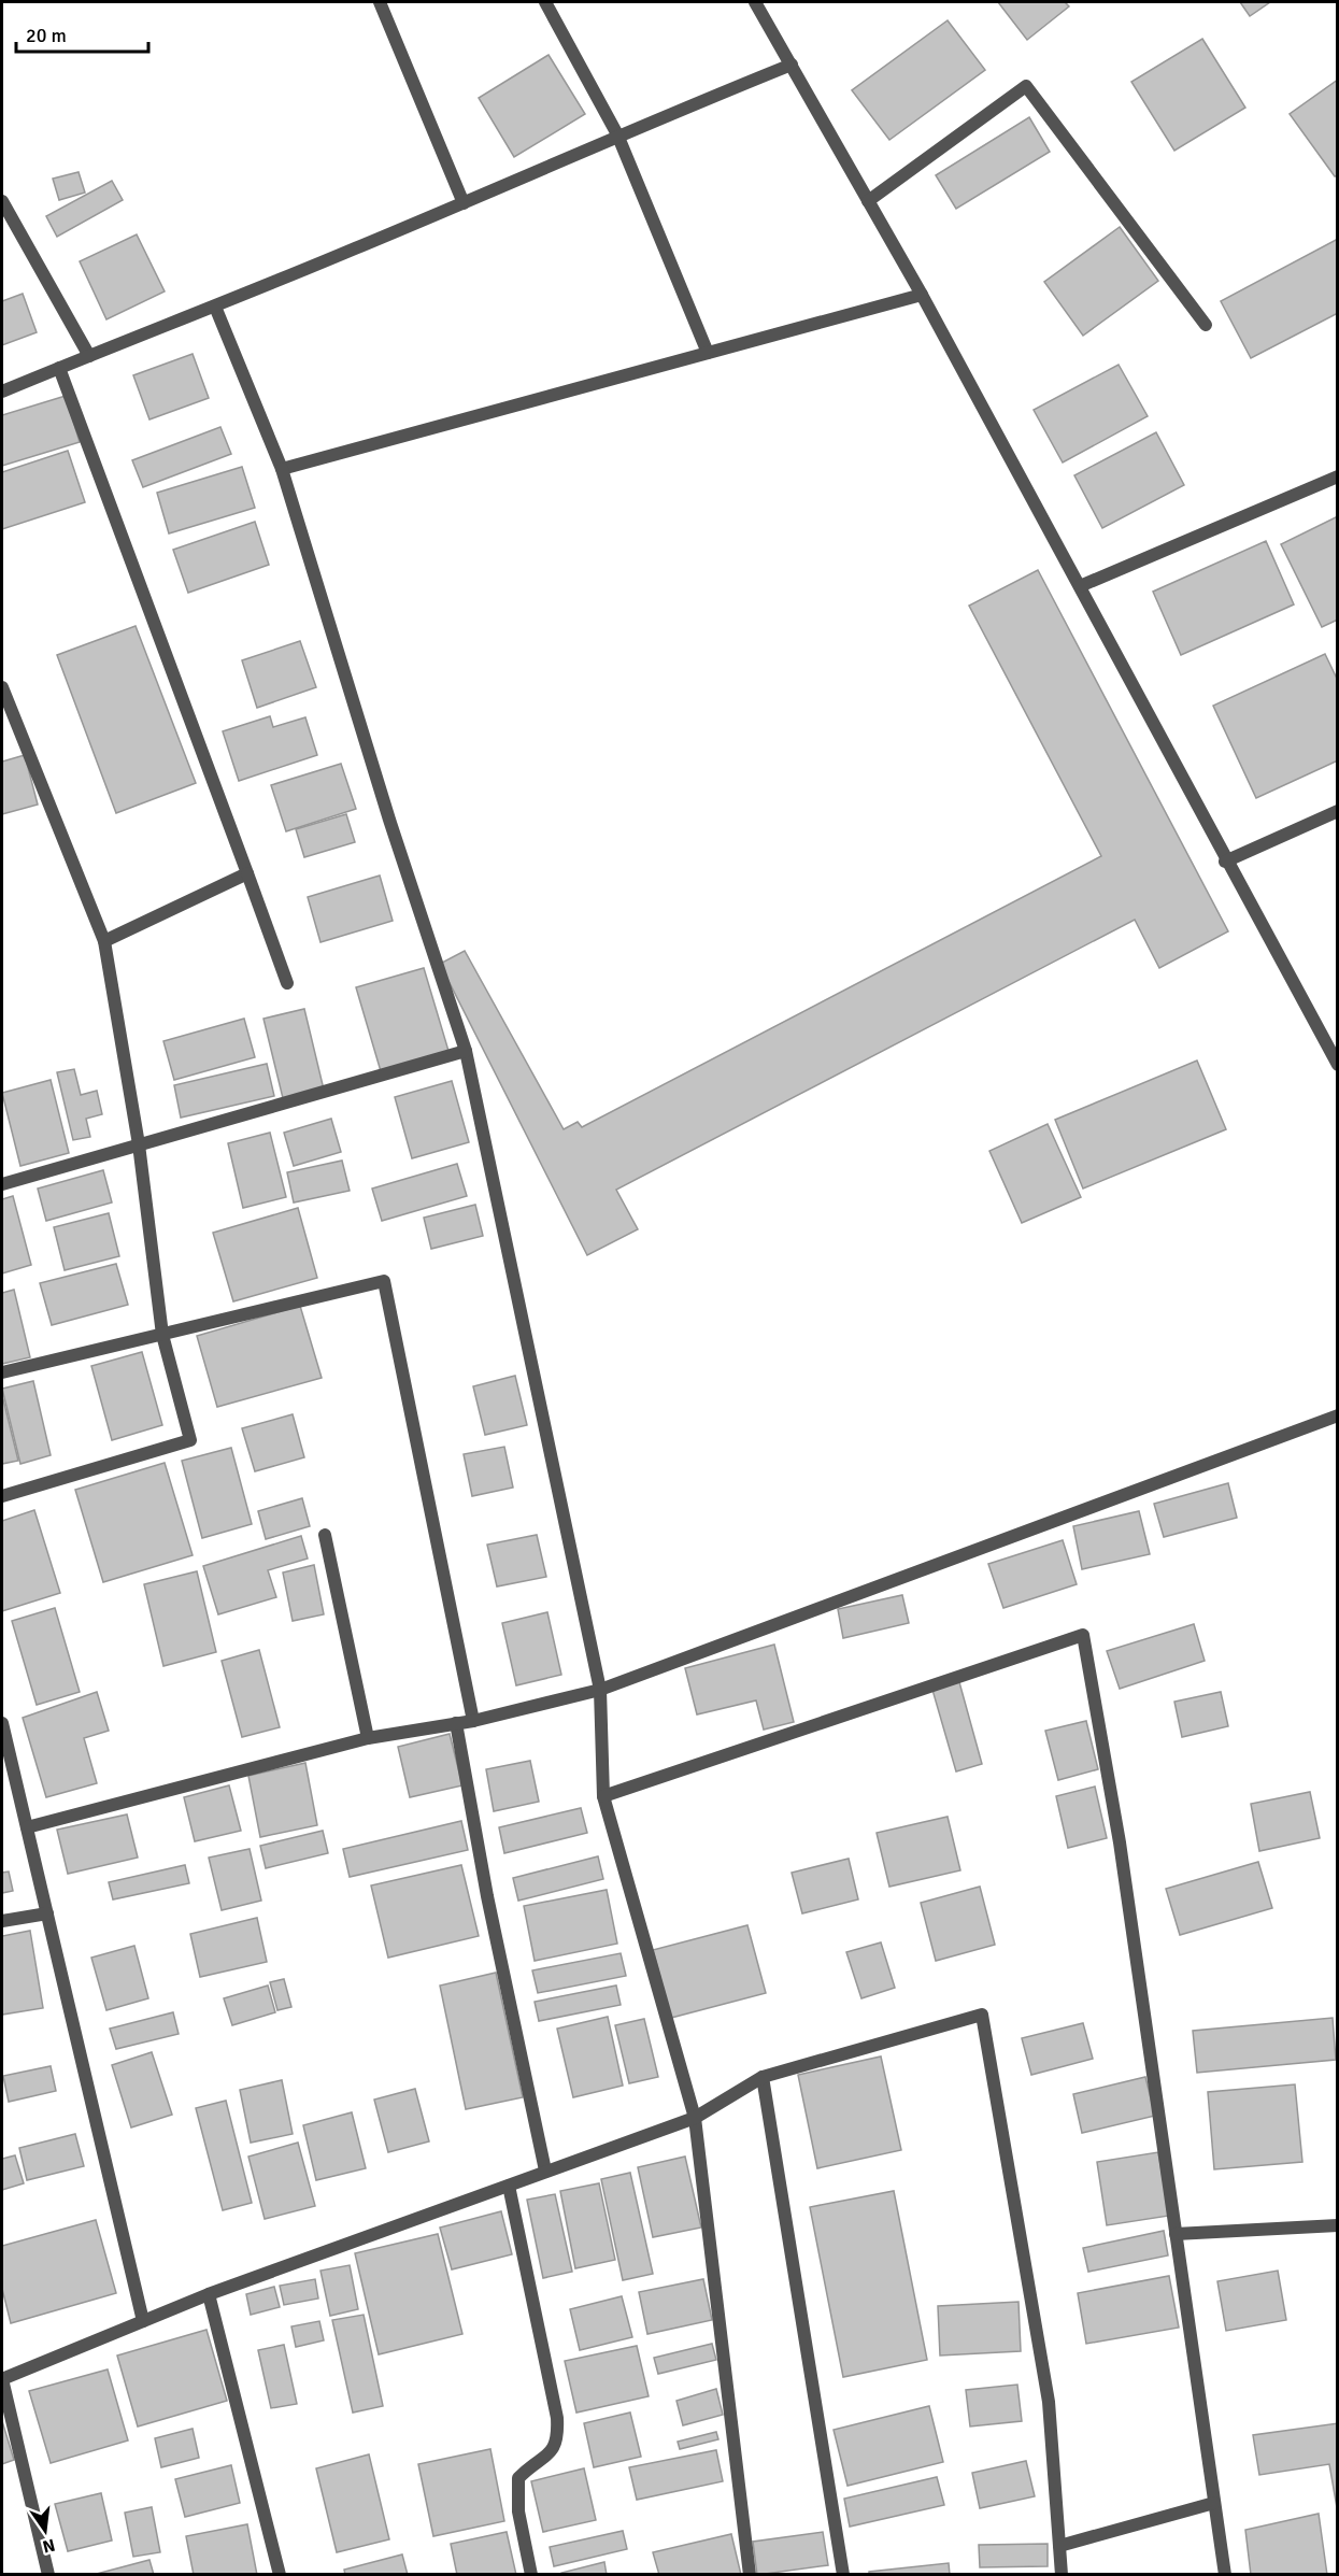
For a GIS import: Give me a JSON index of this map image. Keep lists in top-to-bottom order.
{
  "scale_bar": "20 m",
  "north": "bottom"
}
